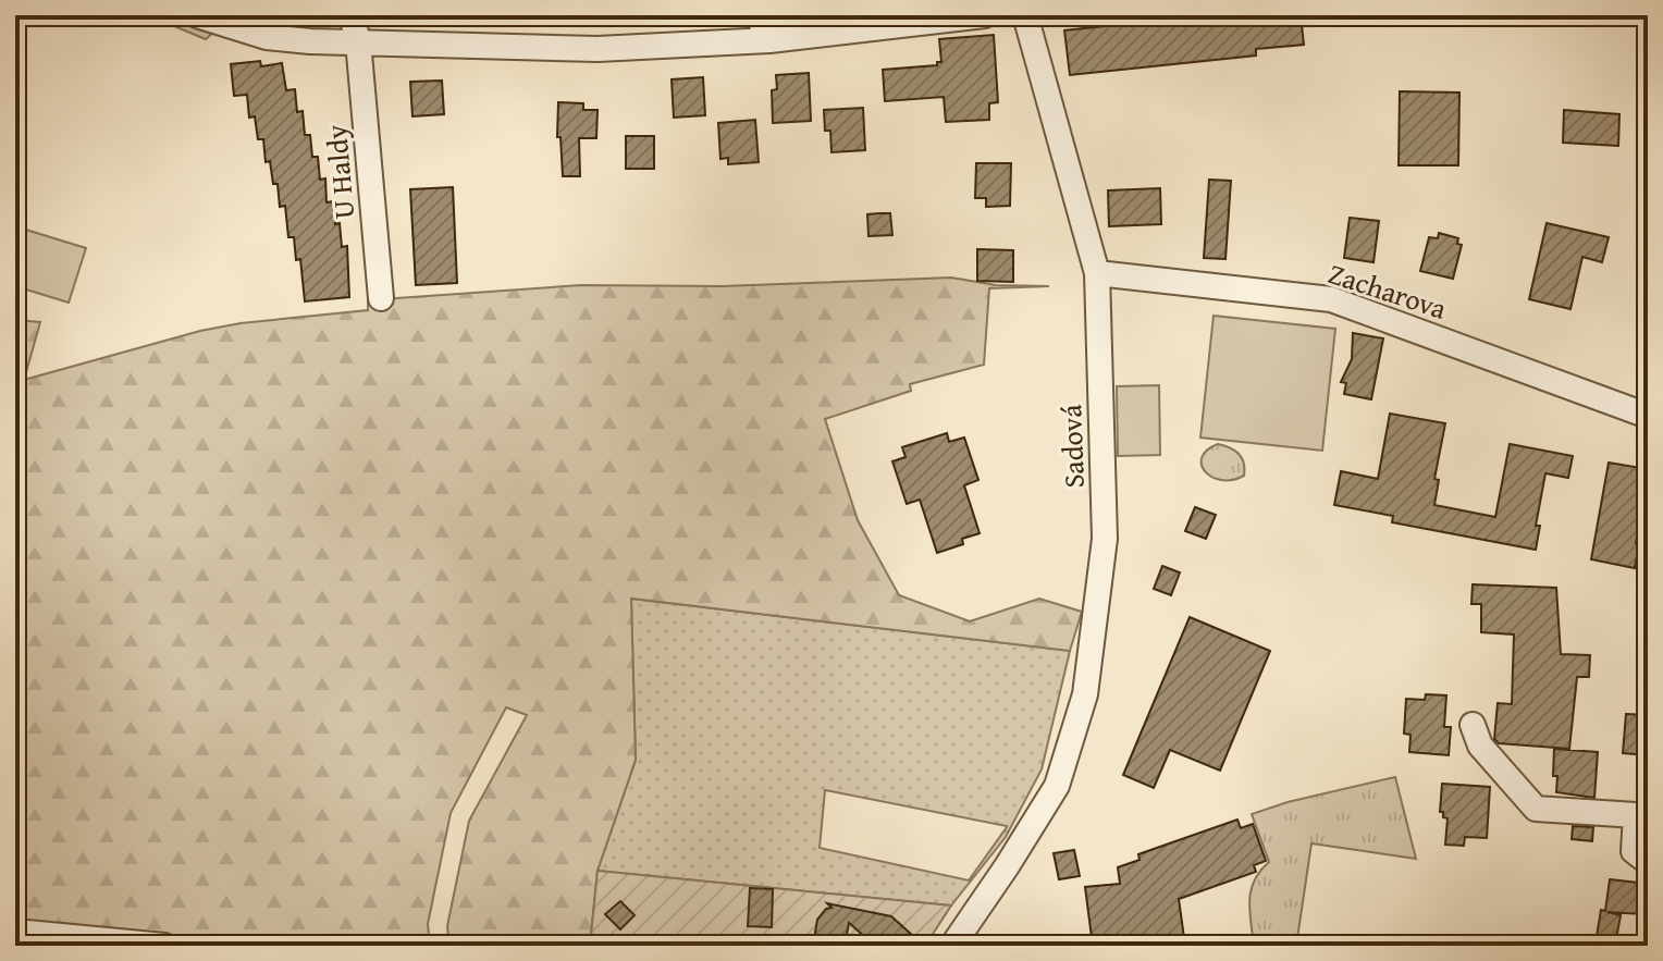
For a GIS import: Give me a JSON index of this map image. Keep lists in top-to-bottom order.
{
  "streets": {
    "street": ["U Haldy", "Zacharova", "Sadová"]
  },
  "crossings": [
    ["Zacharova", "Sadová"]
  ]
}
